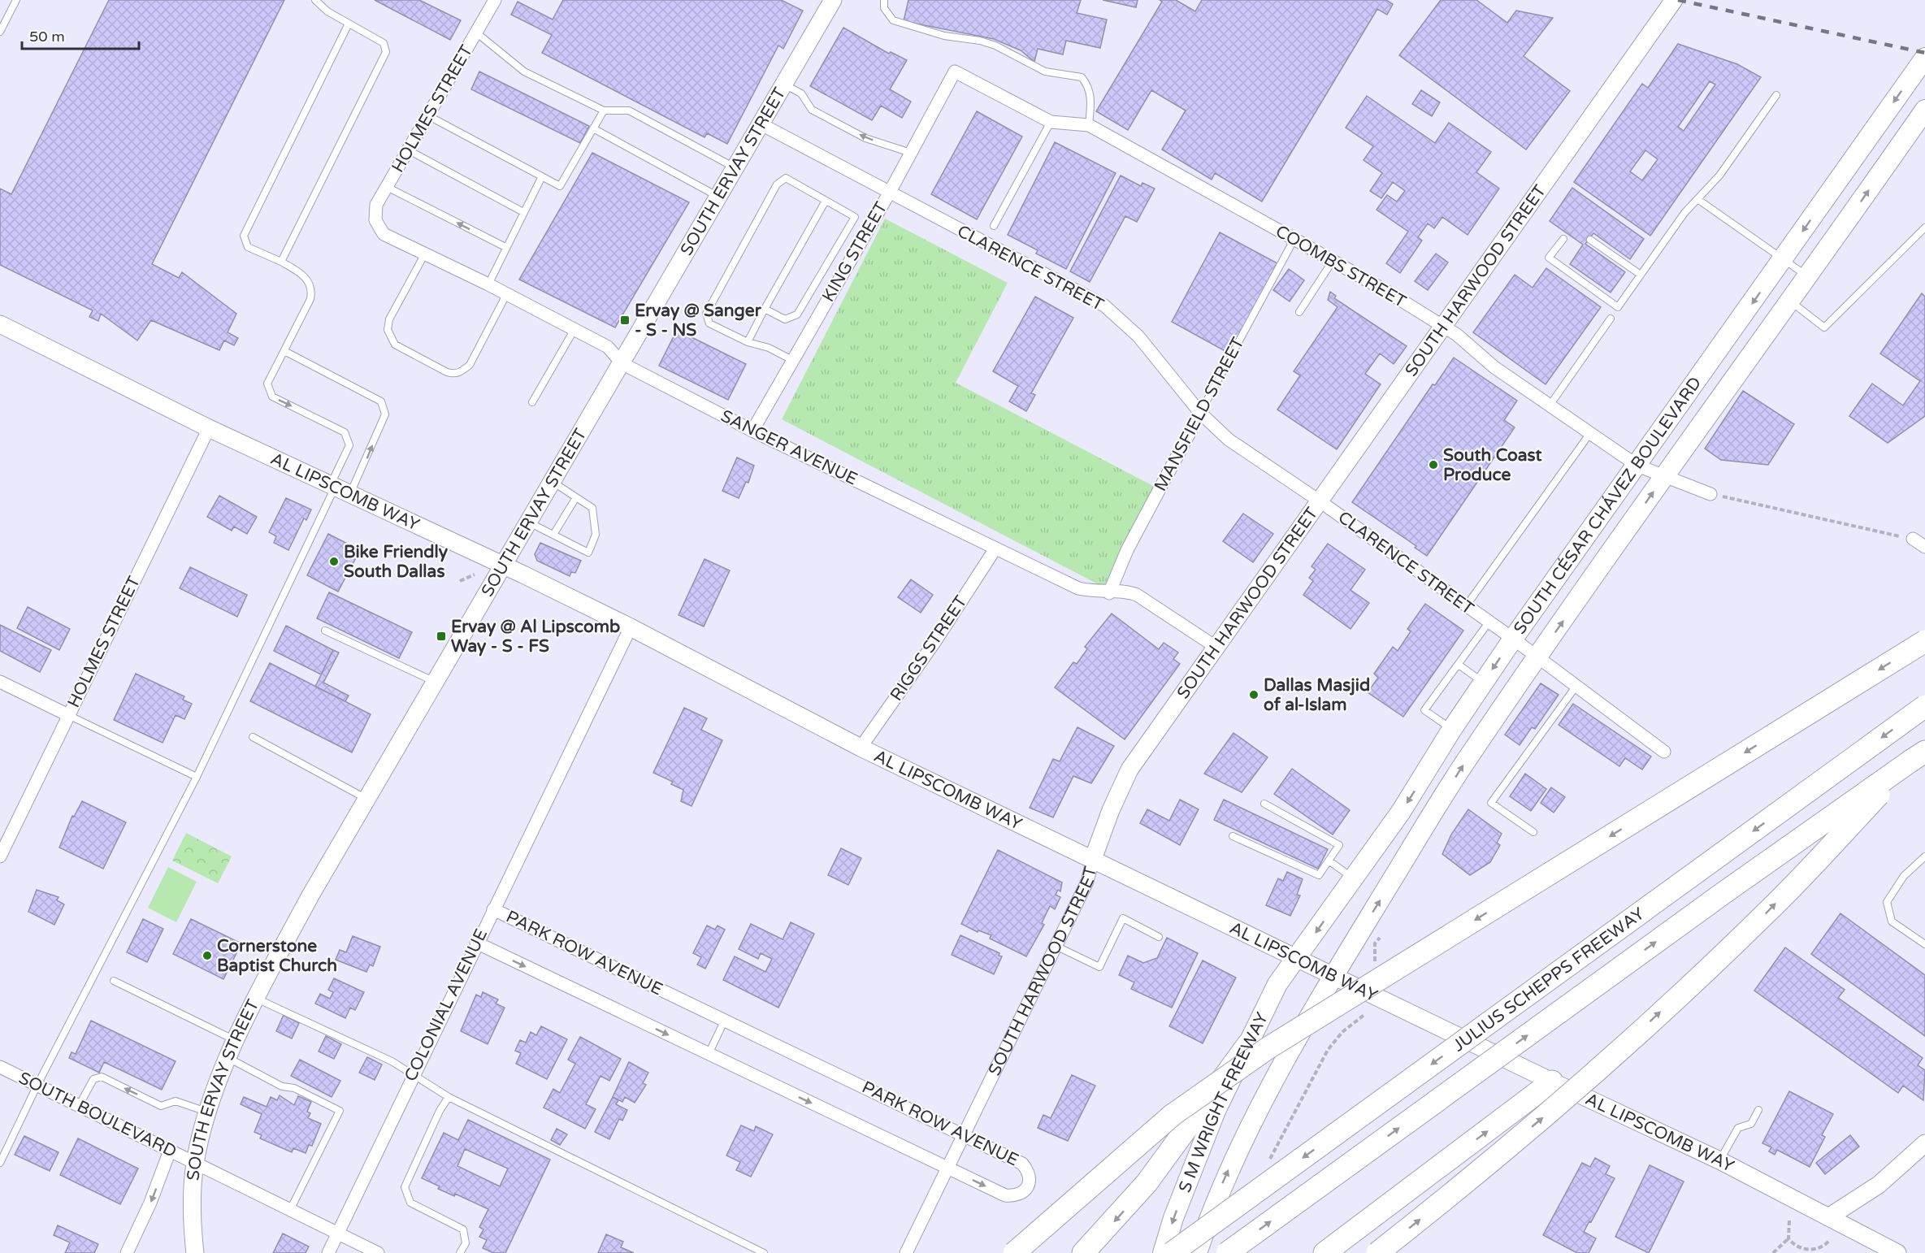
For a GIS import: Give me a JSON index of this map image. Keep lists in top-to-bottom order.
{
  "streets": {
    "highway": ["JULIUS SCHEPPS FREEWAY"],
    "main road": ["SOUTH CÉSAR CHÁVEZ BOULEVARD", "S M WRIGHT FREEWAY"],
    "street": [
      "HOLMES STREET",
      "SOUTH ERVAY STREET",
      "KING STREET",
      "COOMBS STREET",
      "CLARENCE STREET",
      "SOUTH HARWOOD STREET",
      "MANSFIELD STREET",
      "SANGER AVENUE",
      "AL LIPSCOMB WAY",
      "RIGGS STREET",
      "PARK ROW AVENUE",
      "COLONIAL AVENUE",
      "SOUTH BOULEVARD"
    ]
  },
  "crossings": [
    ["HOLMES STREET", "SANGER AVENUE"],
    ["HOLMES STREET", "AL LIPSCOMB WAY"],
    ["SOUTH ERVAY STREET", "CLARENCE STREET"],
    ["SOUTH ERVAY STREET", "SANGER AVENUE"],
    ["SOUTH ERVAY STREET", "AL LIPSCOMB WAY"],
    ["SOUTH ERVAY STREET", "SOUTH BOULEVARD"],
    ["KING STREET", "COOMBS STREET"],
    ["KING STREET", "CLARENCE STREET"],
    ["KING STREET", "SANGER AVENUE"],
    ["COOMBS STREET", "SOUTH HARWOOD STREET"],
    ["COOMBS STREET", "MANSFIELD STREET"],
    ["COOMBS STREET", "SOUTH CÉSAR CHÁVEZ BOULEVARD"],
    ["CLARENCE STREET", "SOUTH HARWOOD STREET"],
    ["CLARENCE STREET", "MANSFIELD STREET"],
    ["CLARENCE STREET", "SOUTH CÉSAR CHÁVEZ BOULEVARD"],
    ["SOUTH HARWOOD STREET", "SANGER AVENUE"],
    ["SOUTH HARWOOD STREET", "AL LIPSCOMB WAY"],
    ["SOUTH HARWOOD STREET", "PARK ROW AVENUE"],
    ["MANSFIELD STREET", "SANGER AVENUE"],
    ["SANGER AVENUE", "RIGGS STREET"],
    ["AL LIPSCOMB WAY", "SOUTH CÉSAR CHÁVEZ BOULEVARD"],
    ["AL LIPSCOMB WAY", "RIGGS STREET"],
    ["AL LIPSCOMB WAY", "COLONIAL AVENUE"],
    ["AL LIPSCOMB WAY", "S M WRIGHT FREEWAY"],
    ["SOUTH CÉSAR CHÁVEZ BOULEVARD", "S M WRIGHT FREEWAY"],
    ["PARK ROW AVENUE", "COLONIAL AVENUE"],
    ["COLONIAL AVENUE", "SOUTH BOULEVARD"]
  ],
  "places": {
    "transit": ["Ervay @ Sanger - S - NS", "Ervay @ Al Lipscomb Way - S - FS"],
    "other": [
      "South Coast Produce",
      "Bike Friendly South Dallas",
      "Dallas Masjid of al-Islam",
      "Cornerstone Baptist Church"
    ]
  },
  "scale_bar": "50 m"
}
